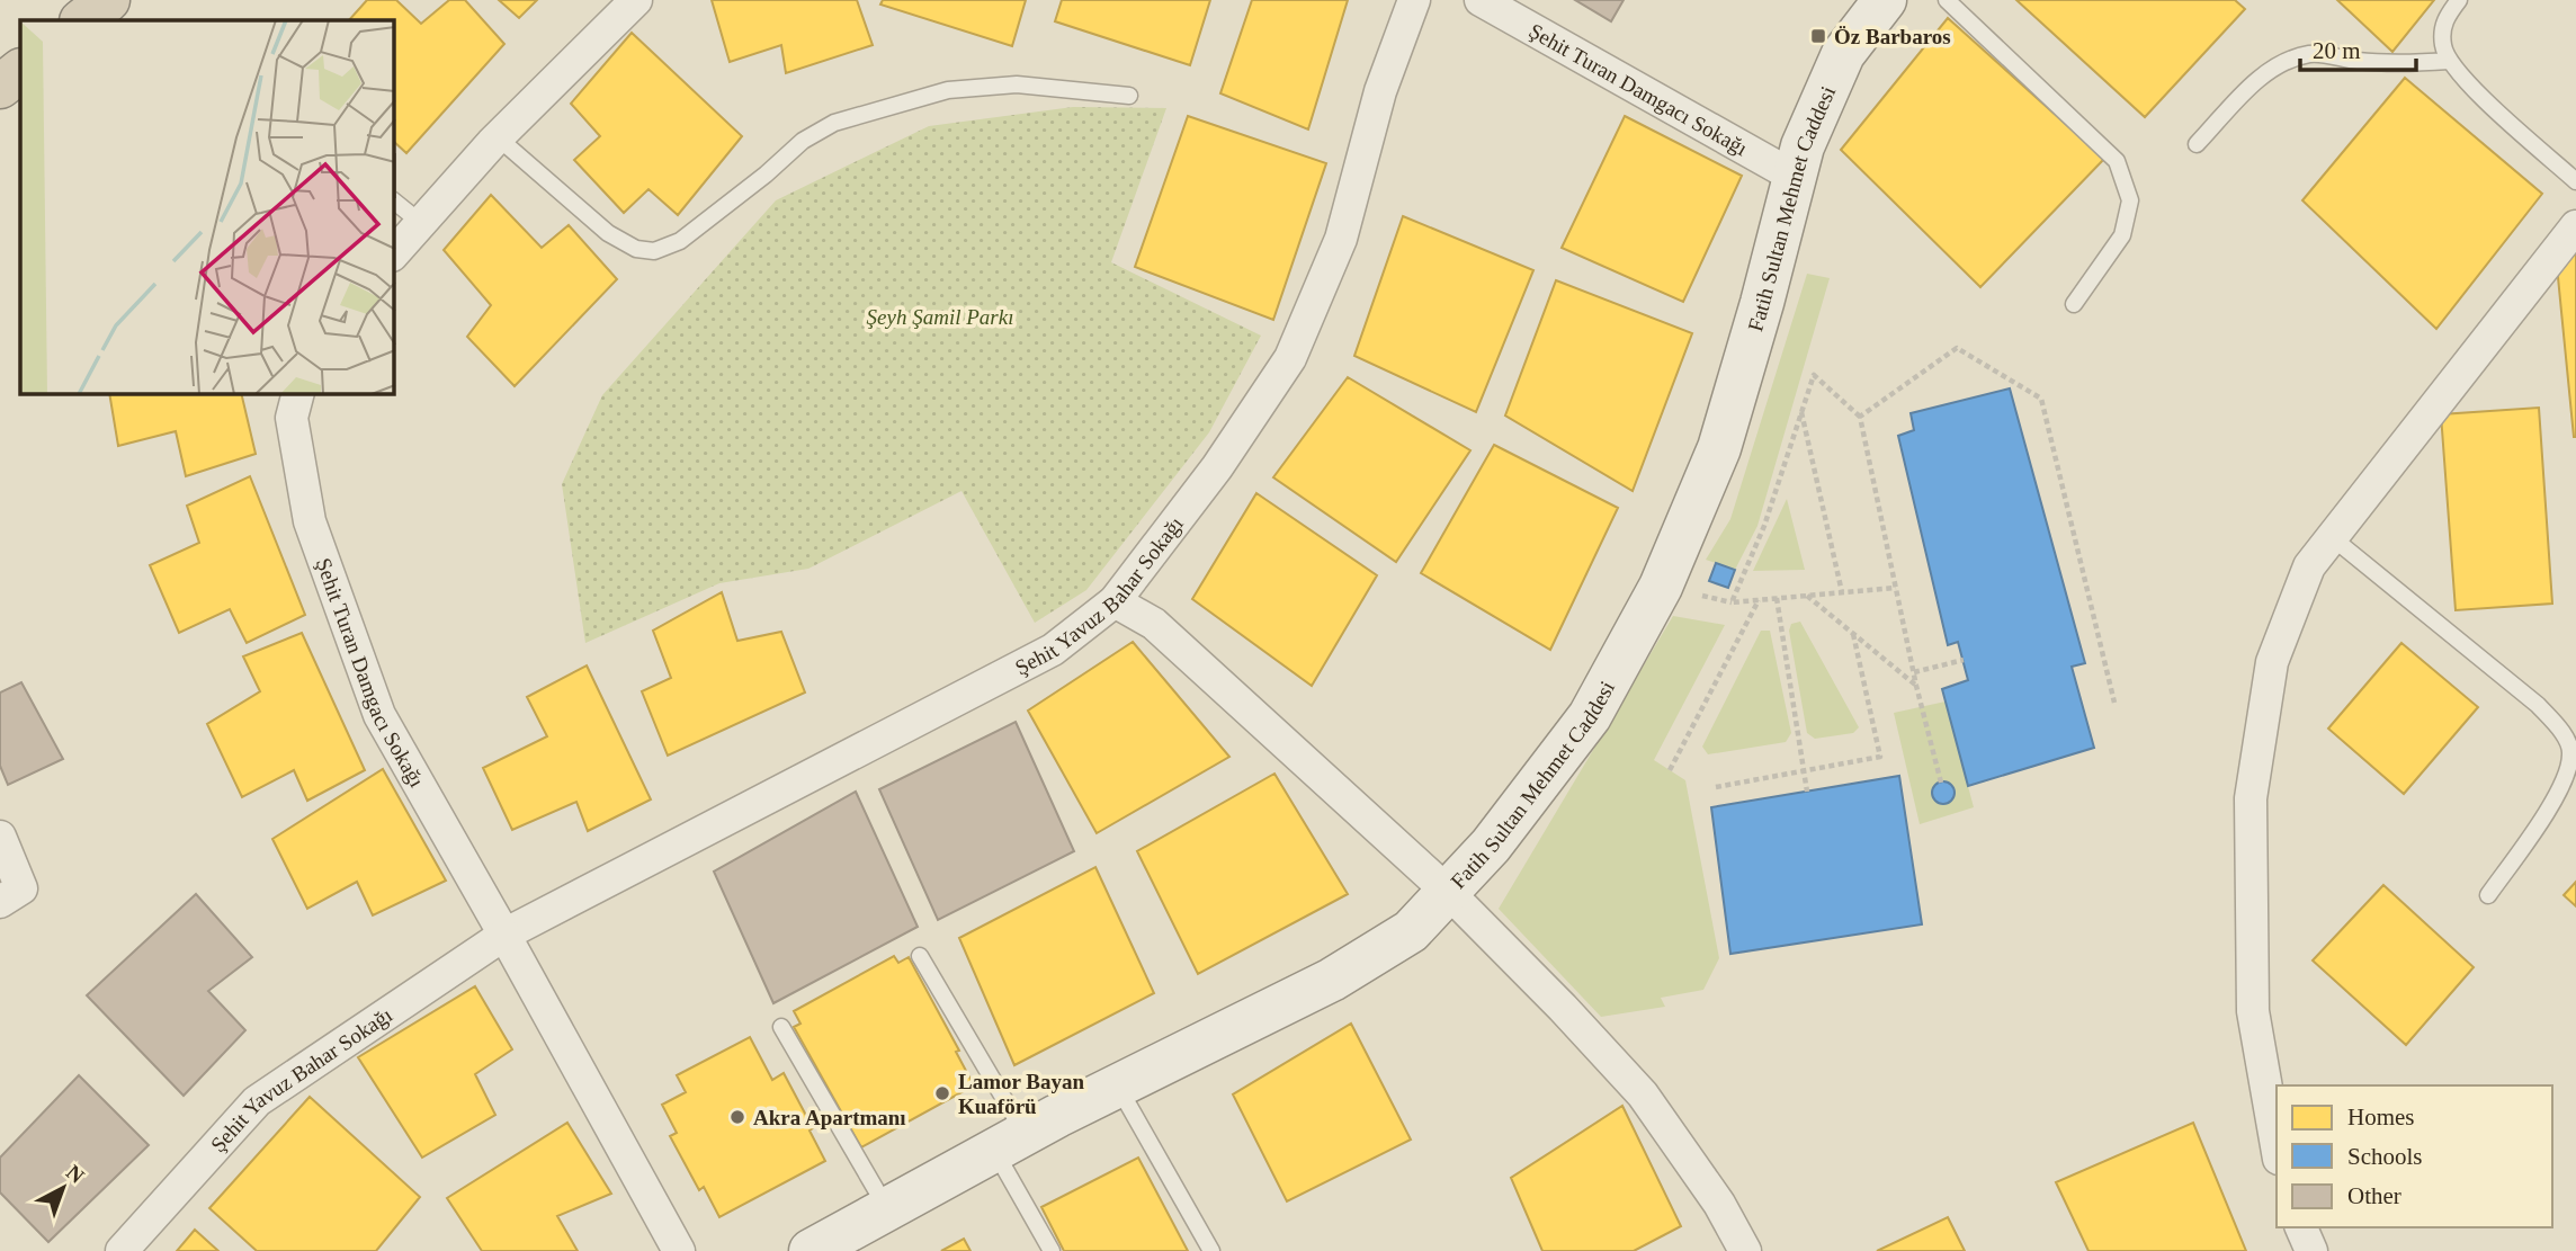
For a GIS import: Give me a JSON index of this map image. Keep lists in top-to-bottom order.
{
  "streets": {
    "street": ["Şehit Turan Damgacı Sokağı", "Fatih Sultan Mehmet Caddesi", "Şehit Yavuz Bahar Sokağı"]
  },
  "crossings": [
    ["Şehit Turan Damgacı Sokağı", "Fatih Sultan Mehmet Caddesi"],
    ["Şehit Turan Damgacı Sokağı", "Şehit Yavuz Bahar Sokağı"]
  ],
  "parks": ["Şeyh Şamil Parkı"],
  "places": {
    "transit": ["Öz Barbaros"],
    "other": ["Lamor Bayan Kuaförü", "Akra Apartmanı"]
  },
  "legend": ["Homes", "Schools", "Other"],
  "scale_bar": "20 m",
  "north": "top right"
}
